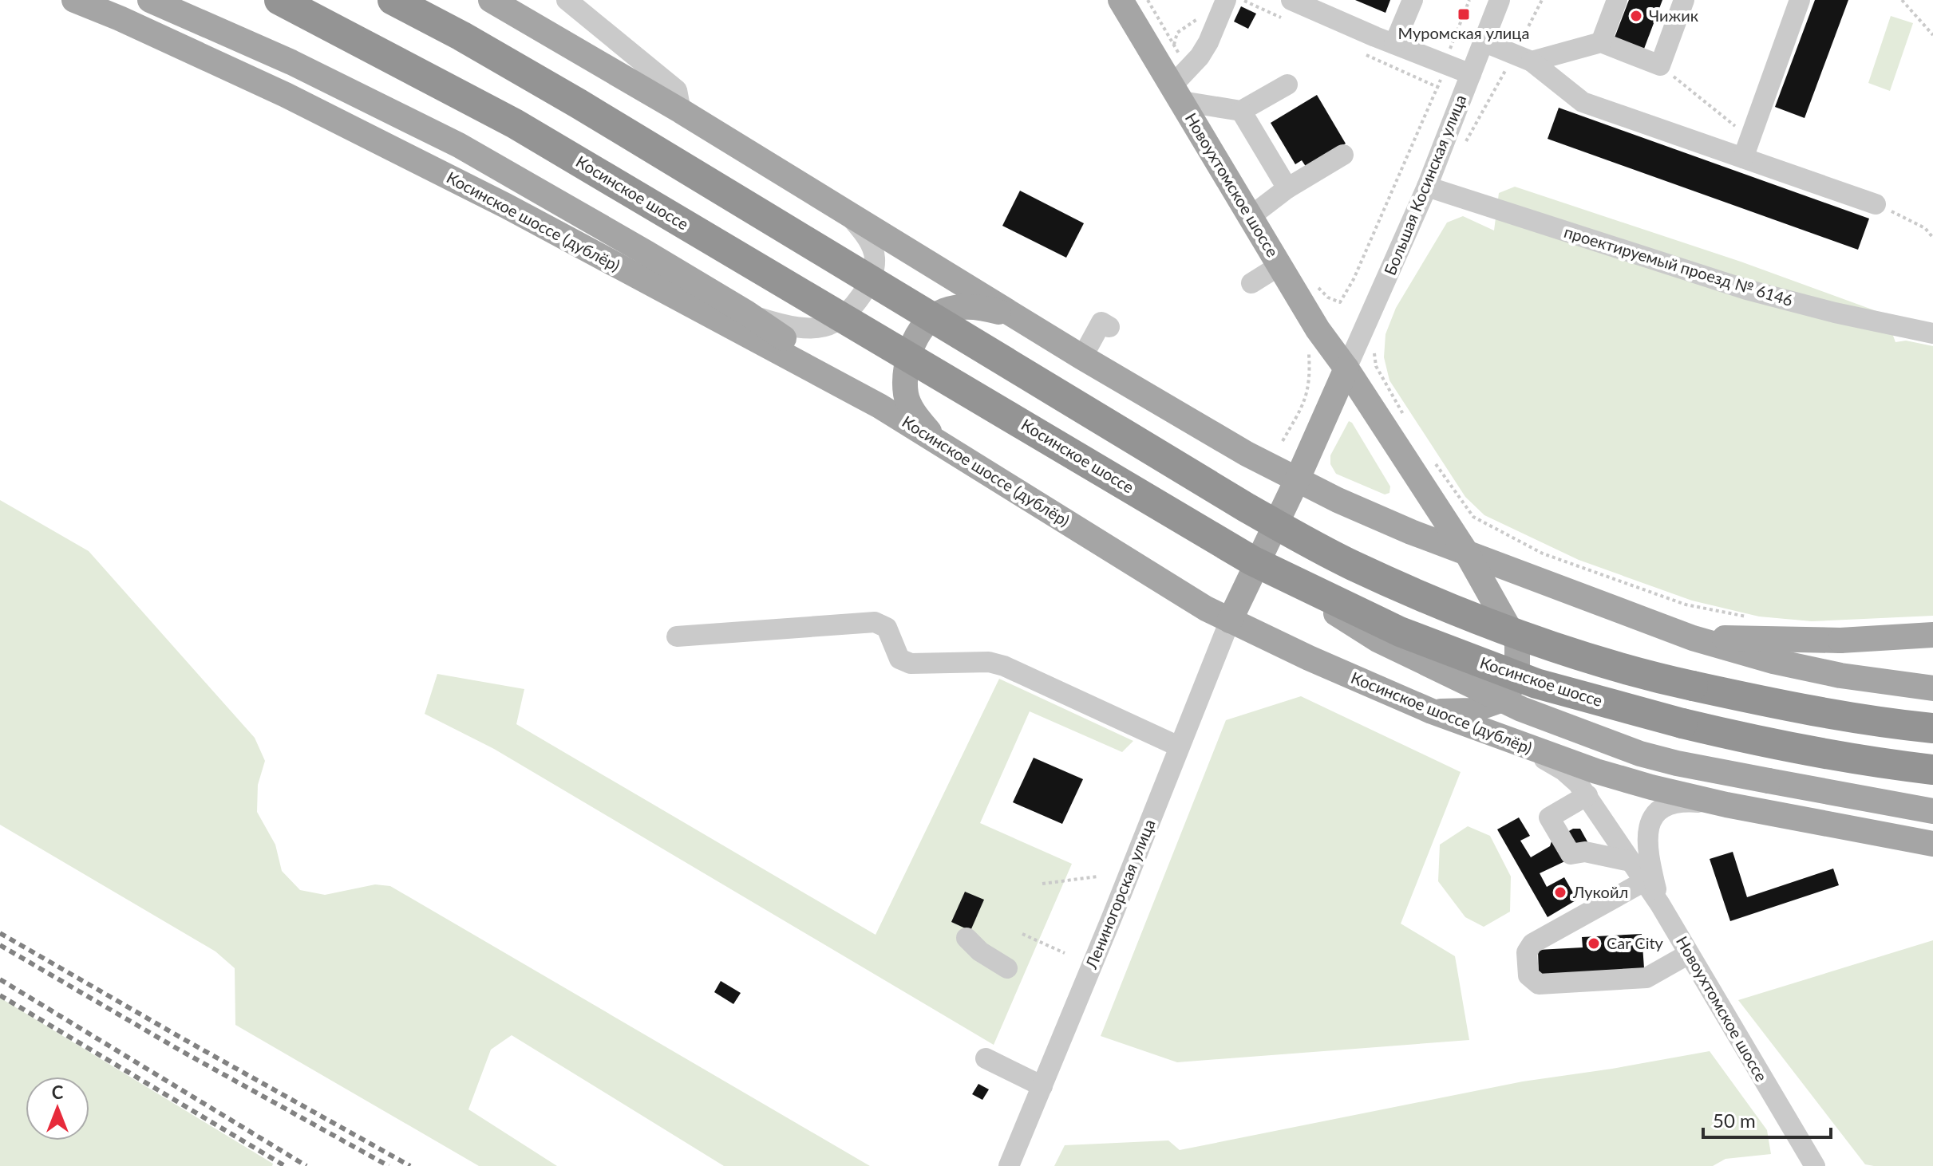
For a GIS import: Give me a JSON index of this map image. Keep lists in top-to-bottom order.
{
  "streets": {
    "highway": ["Косинское шоссе"],
    "main road": ["Новоухтомское шоссе", "Косинское шоссе (дублёр)"],
    "street": ["Большая Косинская улица", "проектируемый проезд № 6146", "Лениногорская улица"]
  },
  "crossings": [
    ["Новоухтомское шоссе", "Большая Косинская улица"],
    ["Новоухтомское шоссе", "Косинское шоссе (дублёр)"],
    ["Большая Косинская улица", "проектируемый проезд № 6146"],
    ["Косинское шоссе (дублёр)", "Лениногорская улица"]
  ],
  "places": {
    "transit": ["Муромская улица"],
    "other": ["Чижик", "Лукойл", "Car City"]
  },
  "scale_bar": "50 m",
  "north": "top"
}
